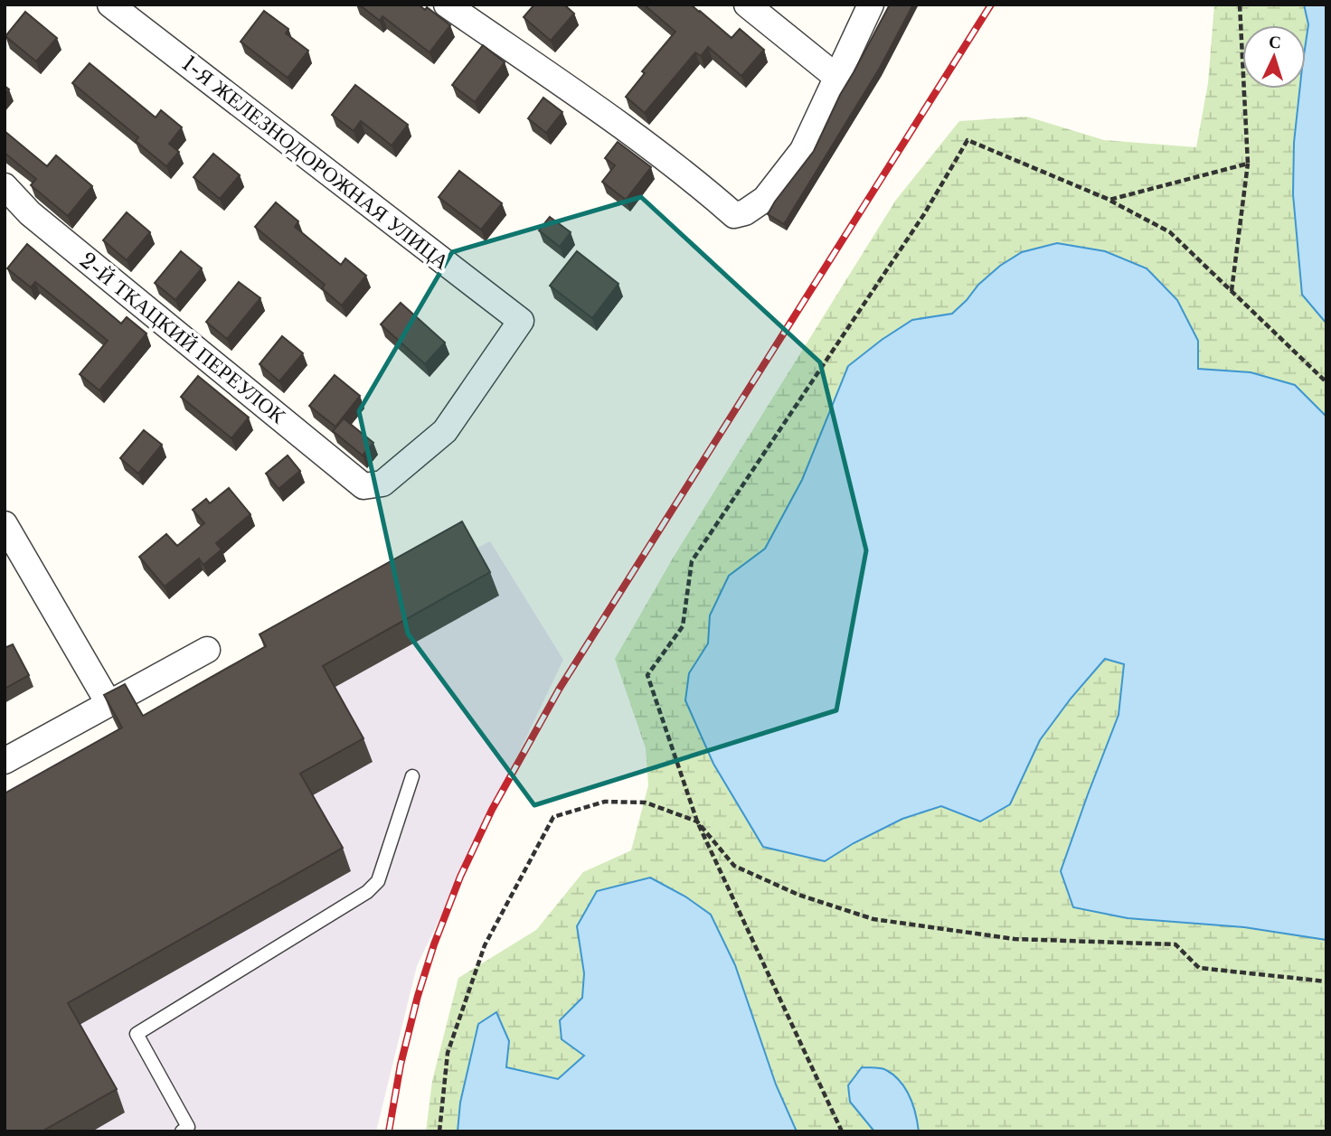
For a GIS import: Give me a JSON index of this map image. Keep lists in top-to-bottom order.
{
  "streets": {
    "street": ["1-Я ЖЕЛЕЗНОДОРОЖНАЯ УЛИЦА", "2-Й ТКАЦКИЙ ПЕРЕУЛОК"]
  },
  "crossings": [
    ["1-Я ЖЕЛЕЗНОДОРОЖНАЯ УЛИЦА", "2-Й ТКАЦКИЙ ПЕРЕУЛОК"]
  ],
  "north": "top"
}
